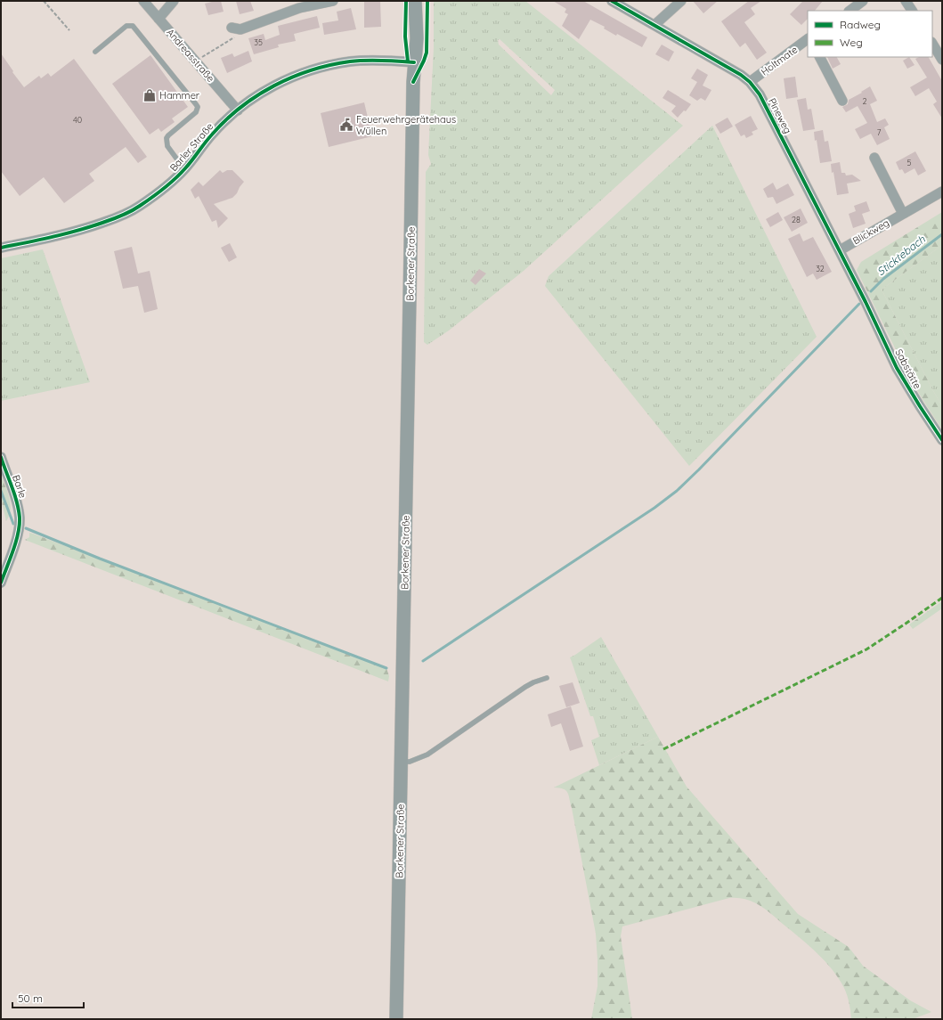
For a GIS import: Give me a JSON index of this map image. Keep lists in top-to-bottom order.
{
  "streets": {
    "main road": ["Borkener Straße"],
    "street": [
      "Andreasstraße",
      "Holtmate",
      "Pineweg",
      "Barler Straße",
      "Blickweg",
      "Sabstätte",
      "Barle"
    ]
  },
  "crossings": [
    ["Andreasstraße", "Barler Straße"],
    ["Holtmate", "Pineweg"],
    ["Pineweg", "Blickweg"],
    ["Pineweg", "Sabstätte"],
    ["Barler Straße", "Borkener Straße"]
  ],
  "water": ["Sticktebach"],
  "places": {
    "shop": ["Hammer"],
    "public building": ["Feuerwehrgerätehaus Wüllen"]
  },
  "house_numbers": [
    "35",
    "2",
    "40",
    "7",
    "5",
    "28",
    "32"
  ],
  "legend": ["Radweg", "Weg"],
  "scale_bar": "50 m"
}
